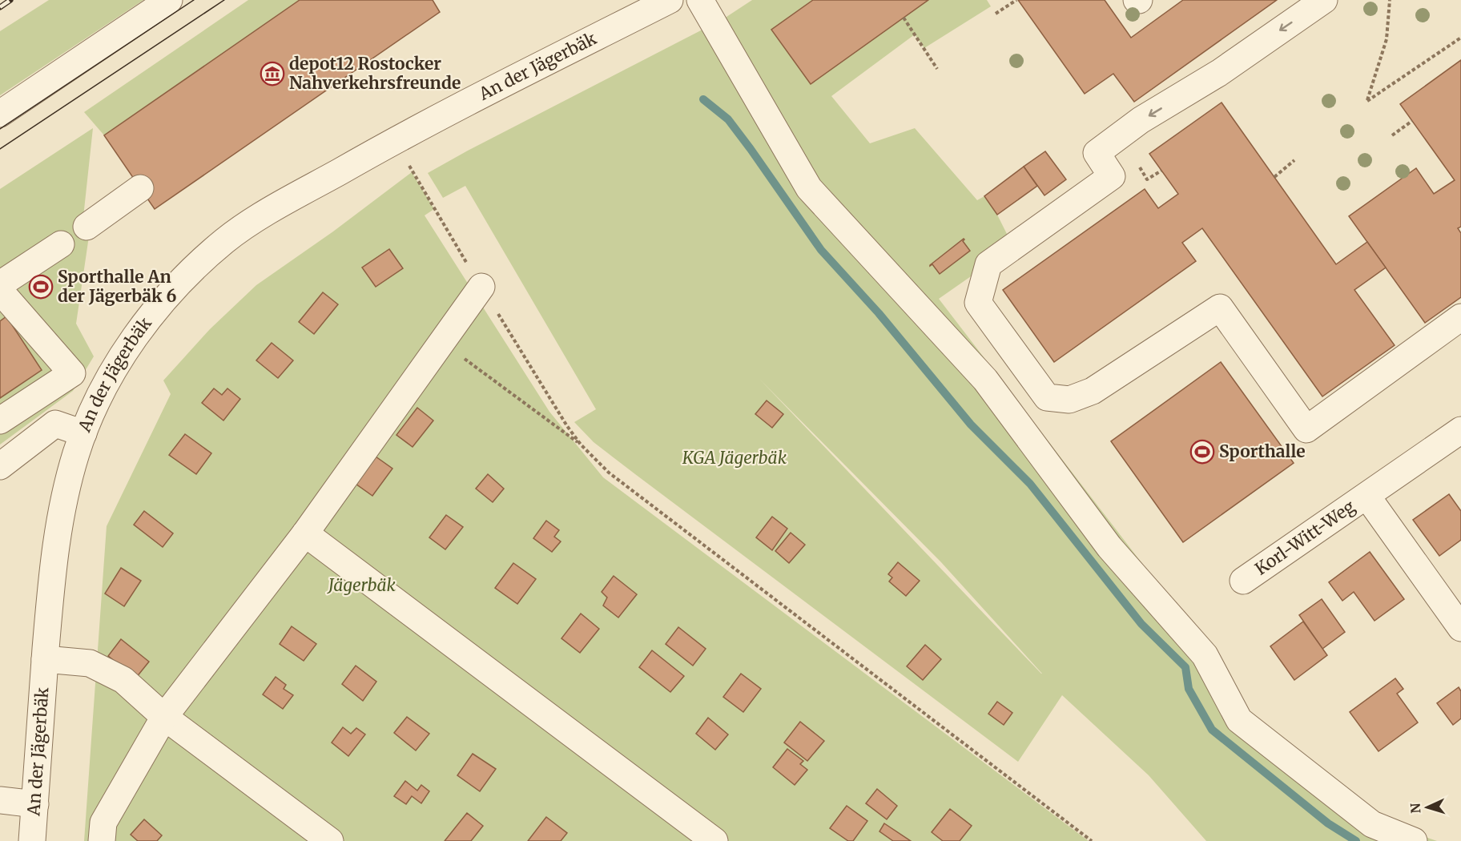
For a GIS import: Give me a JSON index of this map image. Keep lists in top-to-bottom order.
{
  "streets": {
    "street": ["An der Jägerbäk", "Korl-Witt-Weg"]
  },
  "parks": ["KGA Jägerbäk", "Jägerbäk"],
  "places": {
    "museum": ["depot12 Rostocker Nahverkehrsfreunde"],
    "sports": ["Sporthalle An der Jägerbäk 6", "Sporthalle"]
  },
  "north": "left"
}
